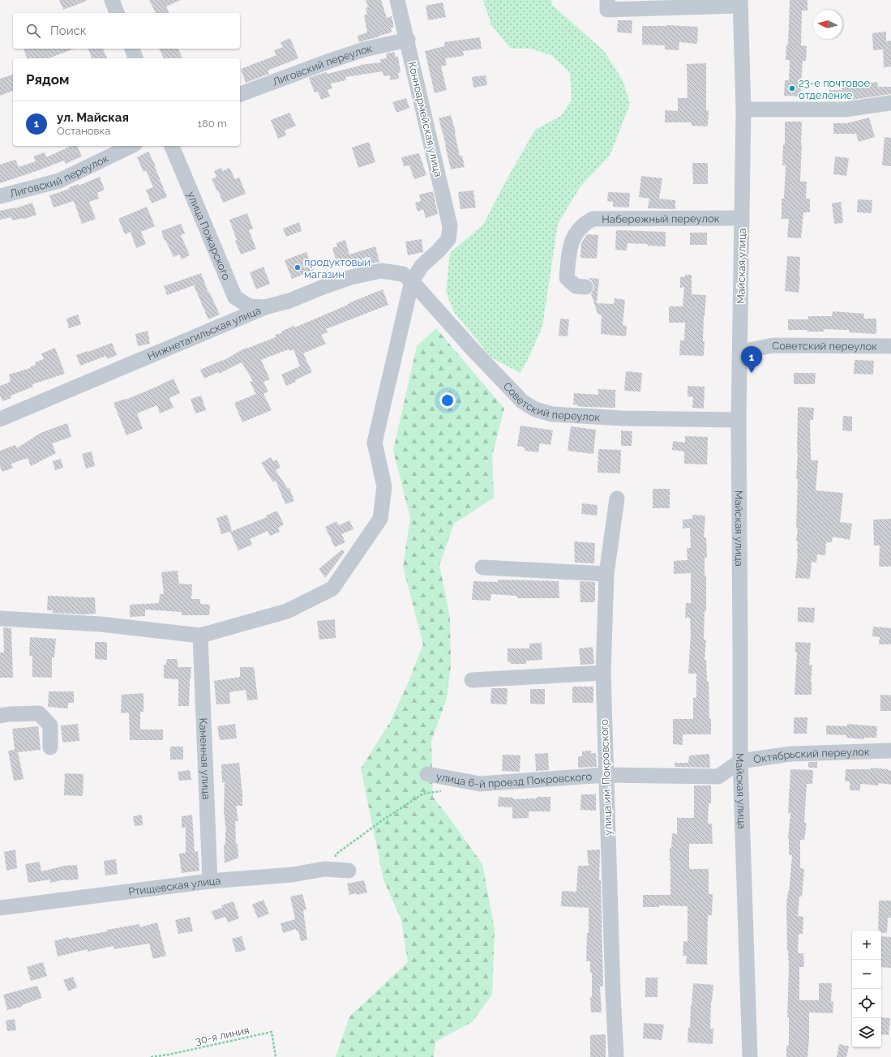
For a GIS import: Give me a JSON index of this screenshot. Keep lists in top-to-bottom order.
{
  "streets": {
    "street": [
      "Лиговский переулок",
      "Конноармейская улица",
      "Набережный переулок",
      "улица Пожарского",
      "Майская улица",
      "Нижнетагильская улица",
      "Советский переулок",
      "Октябрьский переулок",
      "Каменная улица",
      "улица 6-й проезд Покровского",
      "улица им. Покровского",
      "Ртищевская улица"
    ],
    "path": ["30-я линия"]
  },
  "crossings": [
    ["Лиговский переулок", "Конноармейская улица"],
    ["Конноармейская улица", "Нижнетагильская улица"],
    ["Конноармейская улица", "Советский переулок"],
    ["Набережный переулок", "Майская улица"],
    ["улица Пожарского", "Нижнетагильская улица"],
    ["Майская улица", "Советский переулок"],
    ["Майская улица", "Октябрьский переулок"],
    ["Нижнетагильская улица", "Советский переулок"],
    ["Октябрьский переулок", "улица 6-й проезд Покровского"],
    ["Октябрьский переулок", "улица им. Покровского"],
    ["Каменная улица", "Ртищевская улица"],
    ["улица 6-й проезд Покровского", "улица им. Покровского"]
  ],
  "places": ["23-е почтовое отделение", "продуктовый магазин"],
  "north": "left",
  "page": {
    "search": "Поиск",
    "heading": "Рядом",
    "list": [
      {
        "mark": "1",
        "name": "ул. Майская",
        "note": "Остановка",
        "value": "180 m"
      }
    ],
    "pins": "1",
    "map_buttons": ["+", "−"]
  }
}
